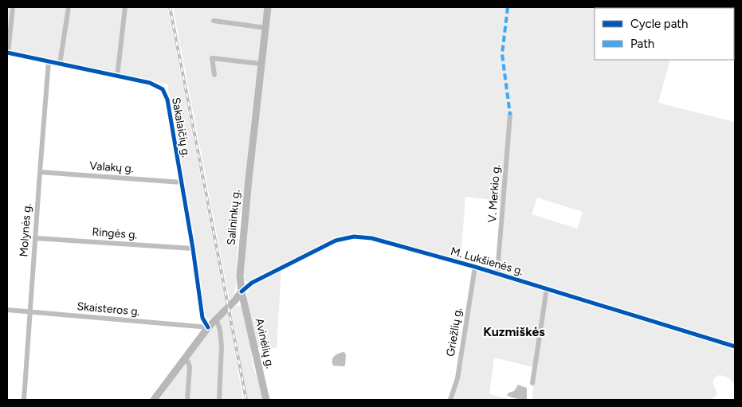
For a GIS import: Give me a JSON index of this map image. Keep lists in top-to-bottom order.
{
  "streets": {
    "main road": ["Salininkų g.", "Avinėlių g."],
    "street": [
      "Sakalaičių g.",
      "Valakų g.",
      "V. Merkio g.",
      "Molynės g.",
      "Ringės g.",
      "M. Lukšienės g.",
      "Skaisteros g.",
      "Griežlių g."
    ]
  },
  "crossings": [
    ["Sakalaičių g.", "Valakų g."],
    ["Sakalaičių g.", "Molynės g."],
    ["Sakalaičių g.", "Ringės g."],
    ["Sakalaičių g.", "Skaisteros g."],
    ["Valakų g.", "Molynės g."],
    ["V. Merkio g.", "M. Lukšienės g."],
    ["Salininkų g.", "M. Lukšienės g."],
    ["Salininkų g.", "Avinėlių g."],
    ["Molynės g.", "Ringės g."],
    ["Molynės g.", "Skaisteros g."],
    ["M. Lukšienės g.", "Griežlių g."],
    ["M. Lukšienės g.", "Avinėlių g."]
  ],
  "districts": ["Kuzmiškės"],
  "legend": ["Cycle path", "Path"]
}
